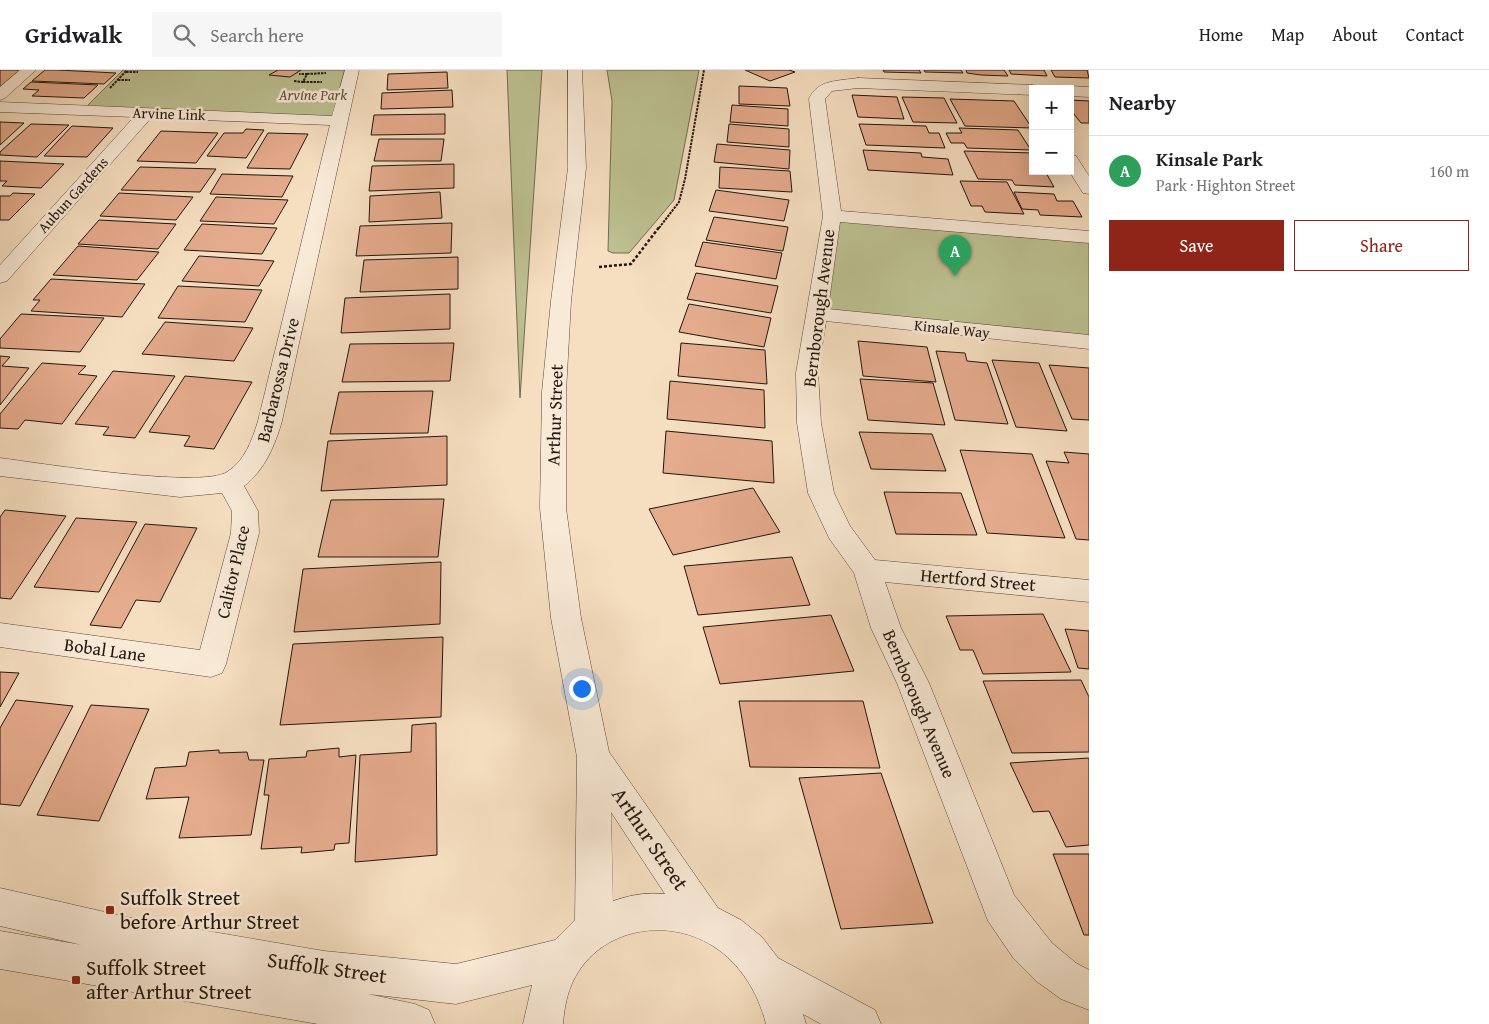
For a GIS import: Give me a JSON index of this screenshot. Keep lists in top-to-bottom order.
{
  "streets": {
    "street": [
      "Arvine Link",
      "Aubun Gardens",
      "Bernborough Avenue",
      "Kinsale Way",
      "Barbarossa Drive",
      "Arthur Street",
      "Calitor Place",
      "Hertford Street",
      "Bobal Lane",
      "Suffolk Street"
    ]
  },
  "crossings": [
    ["Arvine Link", "Aubun Gardens"],
    ["Arvine Link", "Barbarossa Drive"],
    ["Bernborough Avenue", "Kinsale Way"],
    ["Bernborough Avenue", "Hertford Street"],
    ["Barbarossa Drive", "Calitor Place"],
    ["Calitor Place", "Bobal Lane"]
  ],
  "parks": ["Arvine Park"],
  "places": {
    "transit": ["Suffolk Street before Arthur Street", "Suffolk Street after Arthur Street"]
  },
  "page": {
    "header": "Gridwalk",
    "search": "Search here",
    "nav": [
      "Home",
      "Map",
      "About",
      "Contact"
    ],
    "heading": "Nearby",
    "map_buttons": ["+", "−"],
    "list": [
      {
        "mark": "A",
        "name": "Kinsale Park",
        "note": "Park · Highton Street",
        "value": "160 m"
      }
    ],
    "buttons": ["Save", "Share"],
    "pins": "A"
  }
}
